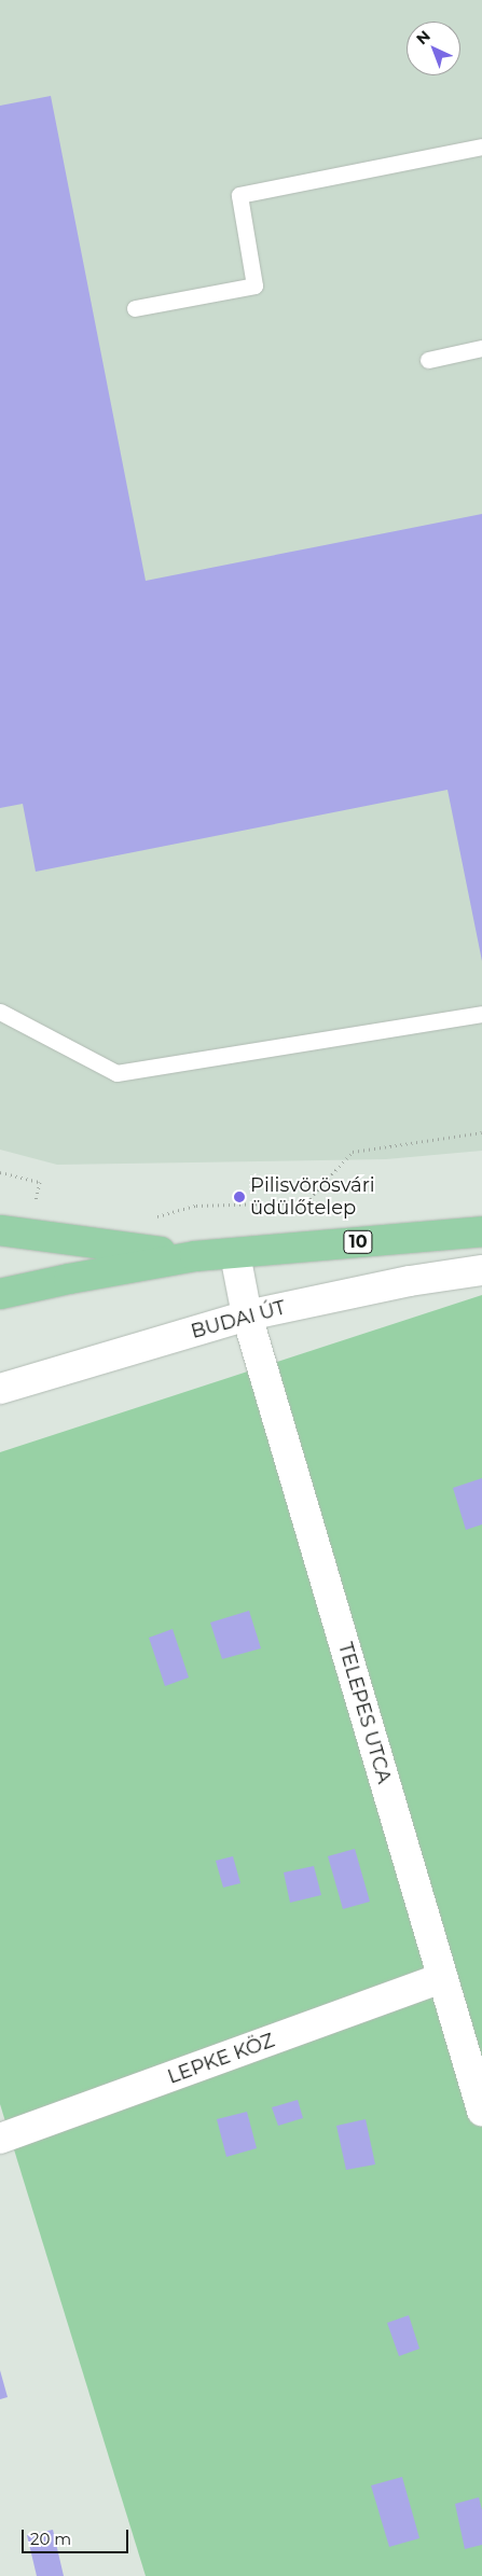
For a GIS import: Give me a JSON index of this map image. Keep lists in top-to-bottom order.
{
  "streets": {
    "main road": ["10"],
    "street": ["BUDAI ÚT", "TELEPES UTCA", "LEPKE KÖZ"]
  },
  "crossings": [
    ["10", "TELEPES UTCA"],
    ["BUDAI ÚT", "TELEPES UTCA"],
    ["TELEPES UTCA", "LEPKE KÖZ"]
  ],
  "places": ["Pilisvörösvári üdülőtelep"],
  "scale_bar": "20 m",
  "north": "top left"
}
